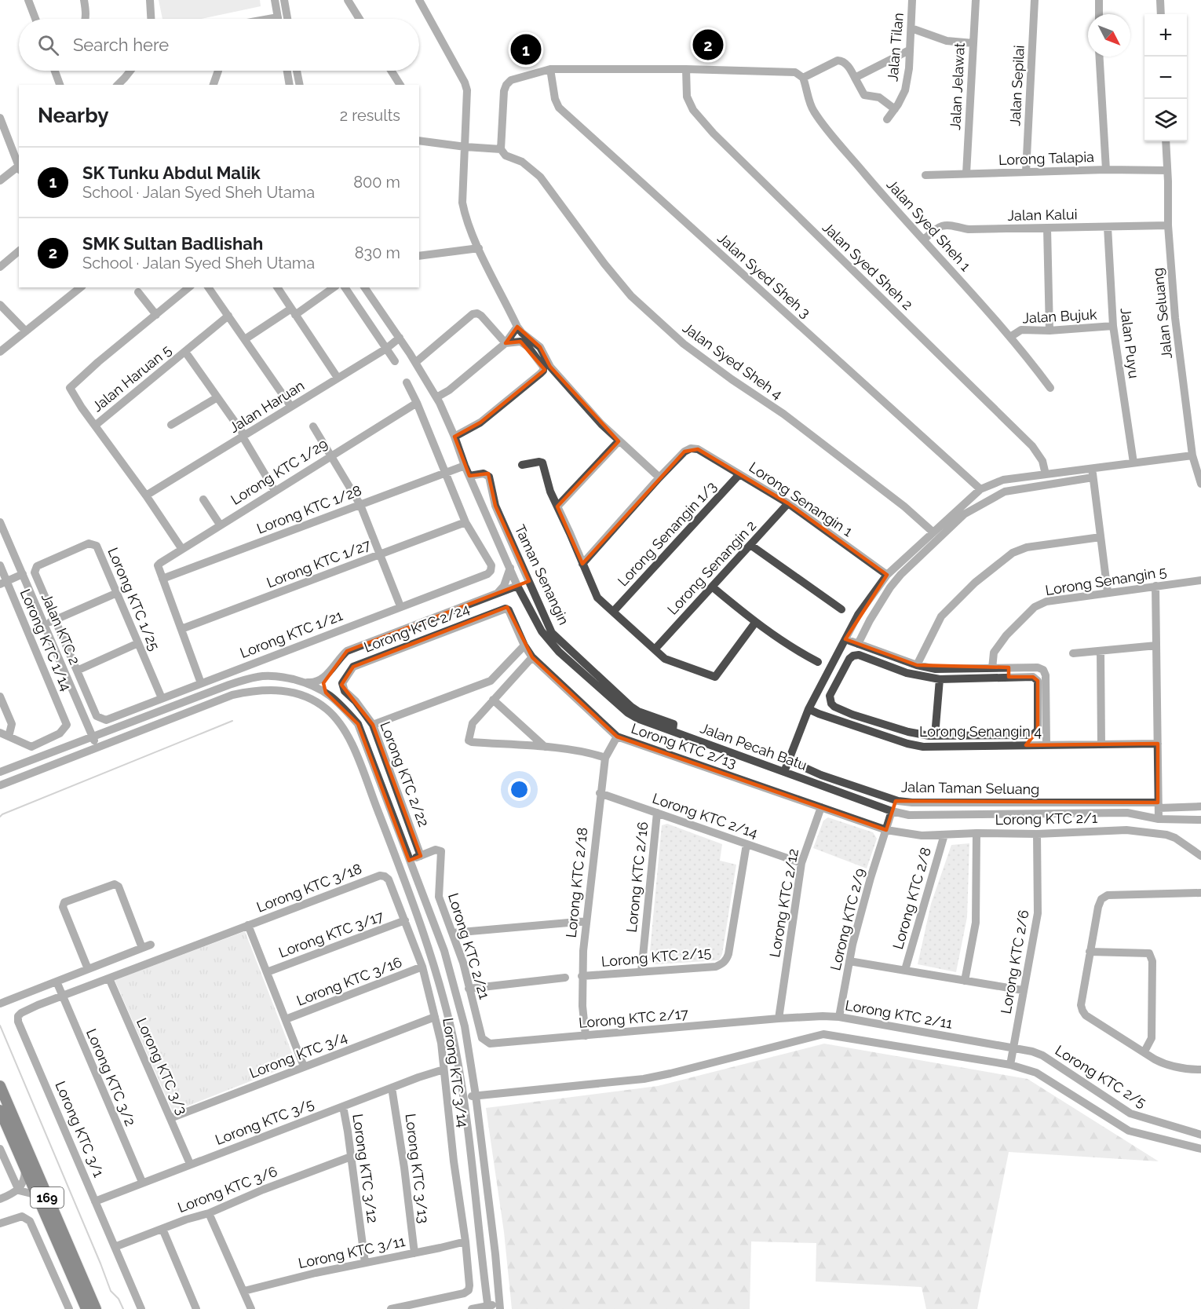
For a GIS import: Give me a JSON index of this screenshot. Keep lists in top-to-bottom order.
{
  "streets": {
    "main road": ["169"],
    "street": [
      "Jalan Tilan",
      "Jalan Sepilai",
      "Jalan Jelawat",
      "Lorong Talapia",
      "Jalan Kalui",
      "Jalan Syed Sheh 1",
      "Jalan Syed Sheh 2",
      "Jalan Syed Sheh 3",
      "Jalan Seluang",
      "Jalan Bujuk",
      "Jalan Puyu",
      "Jalan Syed Sheh 4",
      "Jalan Haruan 5",
      "Jalan Haruan",
      "Lorong KTC 1/29",
      "Lorong Senangin 1",
      "Lorong KTC 1/28",
      "Lorong Senangin 1/3",
      "Lorong KTC 1/27",
      "Lorong Senangin 2",
      "Taman Senangin",
      "Lorong Senangin 5",
      "Lorong KTC 1/25",
      "Lorong KTC 2/24",
      "Jalan KTC 2",
      "Lorong KTC 1/21",
      "Lorong KTC 1/14",
      "Lorong Senangin 4",
      "Lorong KTC 2/13",
      "Jalan Pecah Batu",
      "Lorong KTC 2/22",
      "Jalan Taman Seluang",
      "Lorong KTC 2/14",
      "Lorong KTC 2/1",
      "Lorong KTC 2/16",
      "Lorong KTC 2/18",
      "Lorong KTC 3/18",
      "Lorong KTC 2/8",
      "Lorong KTC 2/12",
      "Lorong KTC 2/9",
      "Lorong KTC 3/17",
      "Lorong KTC 2/21",
      "Lorong KTC 2/15",
      "Lorong KTC 2/6",
      "Lorong KTC 3/16",
      "Lorong KTC 2/11",
      "Lorong KTC 2/17",
      "Lorong KTC 3/4",
      "Lorong KTC 3/3",
      "Lorong KTC 3/14",
      "Lorong KTC 2/5",
      "Lorong KTC 3/2",
      "Lorong KTC 3/5",
      "Lorong KTC 3/1",
      "Lorong KTC 3/12",
      "Lorong KTC 3/13",
      "Lorong KTC 3/6",
      "Lorong KTC 3/11"
    ]
  },
  "crossings": [
    ["Jalan Sepilai", "Lorong Talapia"],
    ["Jalan Jelawat", "Lorong Talapia"],
    ["Lorong Talapia", "Jalan Seluang"],
    ["Jalan Kalui", "Jalan Syed Sheh 1"],
    ["Jalan Kalui", "Jalan Seluang"],
    ["Jalan Kalui", "Jalan Puyu"],
    ["Jalan Syed Sheh 1", "Jalan Bujuk"],
    ["Jalan Bujuk", "Jalan Puyu"],
    ["Jalan Haruan 5", "Jalan Haruan"],
    ["Jalan Haruan 5", "Lorong KTC 1/29"],
    ["Jalan Haruan", "Jalan Pecah Batu"],
    ["Lorong KTC 1/29", "Lorong KTC 1/28"],
    ["Lorong KTC 1/29", "Lorong KTC 1/21"],
    ["Lorong Senangin 1", "Lorong Senangin 1/3"],
    ["Lorong Senangin 1", "Lorong Senangin 2"],
    ["Lorong KTC 1/28", "Lorong KTC 1/21"],
    ["Lorong KTC 1/28", "Jalan Pecah Batu"],
    ["Lorong KTC 1/27", "Lorong KTC 1/21"],
    ["Taman Senangin", "Jalan Pecah Batu"],
    ["Lorong KTC 1/25", "Lorong KTC 1/21"],
    ["Lorong KTC 2/24", "Lorong KTC 2/13"],
    ["Lorong KTC 2/24", "Lorong KTC 2/22"],
    ["Lorong KTC 2/13", "Lorong KTC 2/18"],
    ["Lorong KTC 2/13", "Lorong KTC 2/12"],
    ["Jalan Pecah Batu", "Lorong KTC 2/9"],
    ["Lorong KTC 2/22", "Lorong KTC 2/21"],
    ["Lorong KTC 2/14", "Lorong KTC 2/16"],
    ["Lorong KTC 2/14", "Lorong KTC 2/18"],
    ["Lorong KTC 2/14", "Lorong KTC 2/12"],
    ["Lorong KTC 2/14", "Lorong KTC 2/15"],
    ["Lorong KTC 2/1", "Lorong KTC 2/8"],
    ["Lorong KTC 2/1", "Lorong KTC 2/9"],
    ["Lorong KTC 2/1", "Lorong KTC 2/6"],
    ["Lorong KTC 2/16", "Lorong KTC 2/15"],
    ["Lorong KTC 2/18", "Lorong KTC 2/15"],
    ["Lorong KTC 2/18", "Lorong KTC 2/17"],
    ["Lorong KTC 3/18", "Lorong KTC 3/14"],
    ["Lorong KTC 2/12", "Lorong KTC 2/11"],
    ["Lorong KTC 2/12", "Lorong KTC 2/17"],
    ["Lorong KTC 2/9", "Lorong KTC 2/11"],
    ["Lorong KTC 3/17", "Lorong KTC 3/14"],
    ["Lorong KTC 2/21", "Lorong KTC 2/17"],
    ["Lorong KTC 2/6", "Lorong KTC 2/11"],
    ["Lorong KTC 2/6", "Lorong KTC 2/5"],
    ["Lorong KTC 3/16", "Lorong KTC 3/14"],
    ["Lorong KTC 2/11", "Lorong KTC 2/17"],
    ["Lorong KTC 2/11", "Lorong KTC 2/5"],
    ["Lorong KTC 3/4", "Lorong KTC 3/3"],
    ["Lorong KTC 3/4", "Lorong KTC 3/14"],
    ["Lorong KTC 3/3", "Lorong KTC 3/5"],
    ["Lorong KTC 3/14", "Lorong KTC 3/5"],
    ["Lorong KTC 3/14", "Lorong KTC 3/11"],
    ["Lorong KTC 3/2", "Lorong KTC 3/5"],
    ["Lorong KTC 3/2", "Lorong KTC 3/1"],
    ["Lorong KTC 3/5", "Lorong KTC 3/1"],
    ["Lorong KTC 3/5", "Lorong KTC 3/12"],
    ["Lorong KTC 3/5", "Lorong KTC 3/13"],
    ["Lorong KTC 3/1", "Lorong KTC 3/6"],
    ["Lorong KTC 3/12", "Lorong KTC 3/6"],
    ["Lorong KTC 3/12", "Lorong KTC 3/11"],
    ["Lorong KTC 3/13", "Lorong KTC 3/11"]
  ],
  "north": "bottom right",
  "page": {
    "map_buttons": ["+", "−"],
    "search": "Search here",
    "pins": ["2", "1"],
    "heading": ["Nearby", "2 results"],
    "list": [
      {
        "mark": "1",
        "name": "SK Tunku Abdul Malik",
        "note": "School · Jalan Syed Sheh Utama",
        "value": "800 m"
      },
      {
        "mark": "2",
        "name": "SMK Sultan Badlishah",
        "note": "School · Jalan Syed Sheh Utama",
        "value": "830 m"
      }
    ]
  }
}
